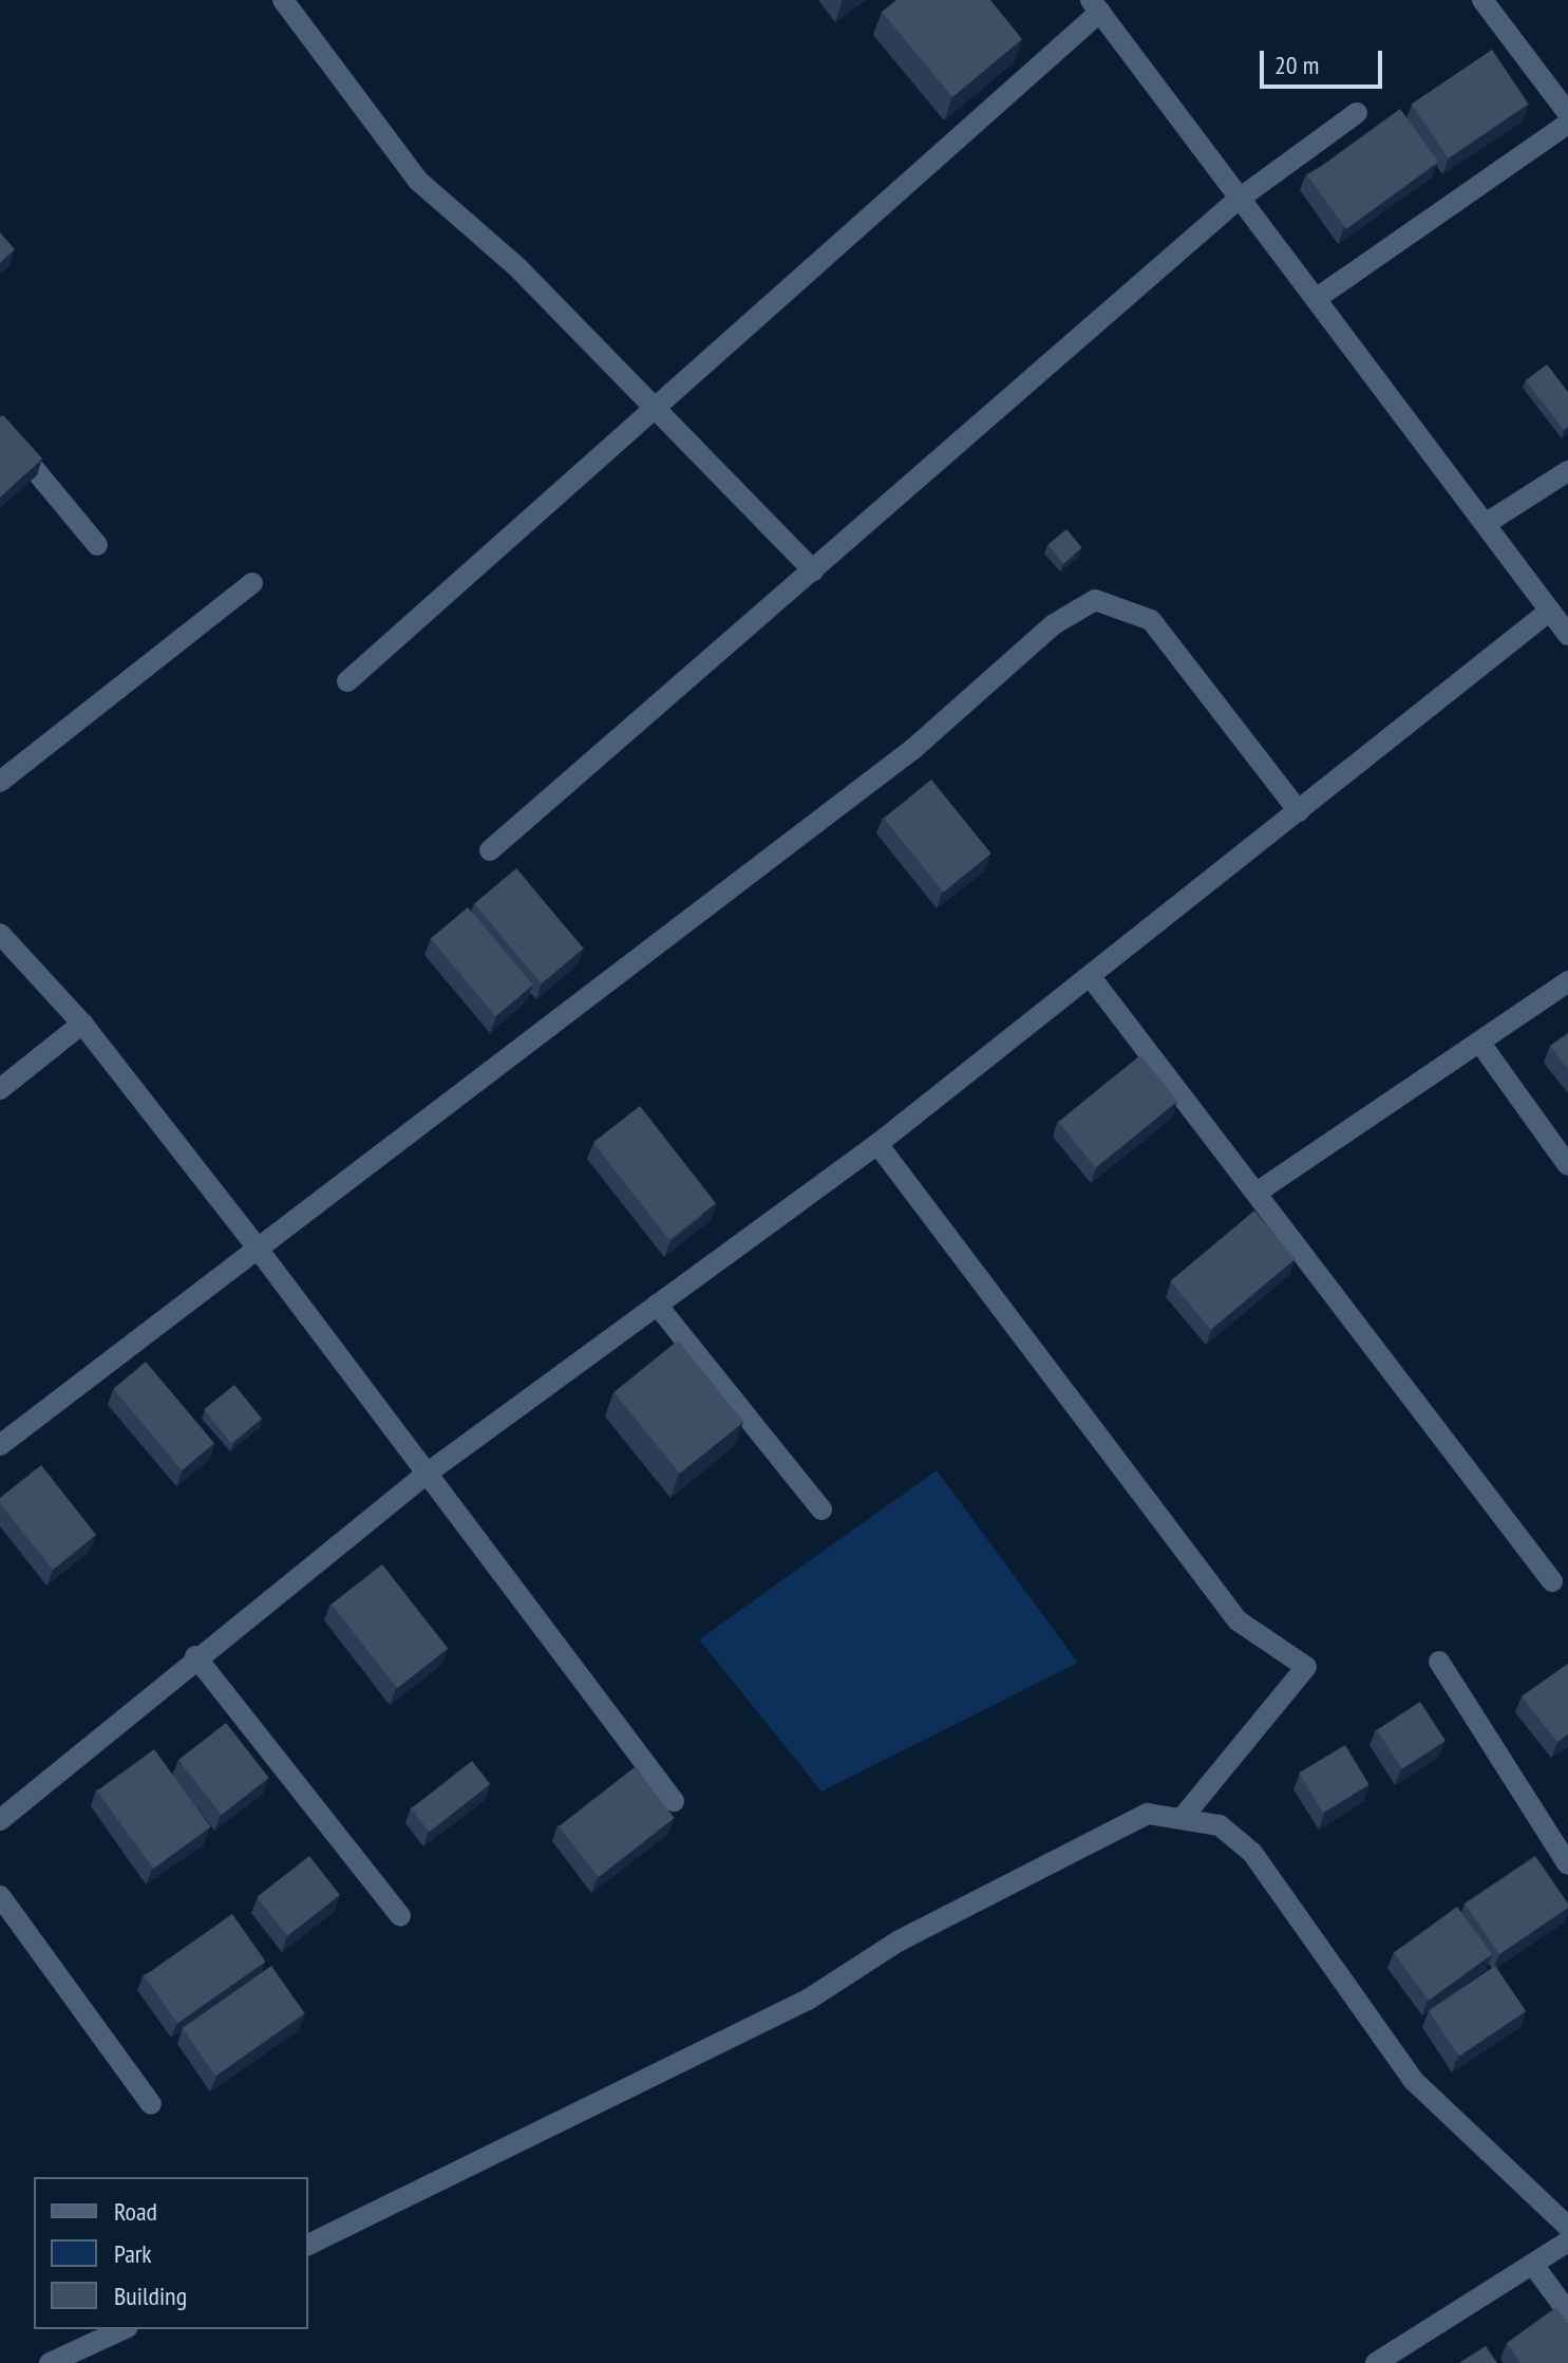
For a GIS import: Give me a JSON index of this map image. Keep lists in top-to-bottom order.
{
  "legend": ["Road", "Park", "Building"],
  "scale_bar": "20 m"
}
